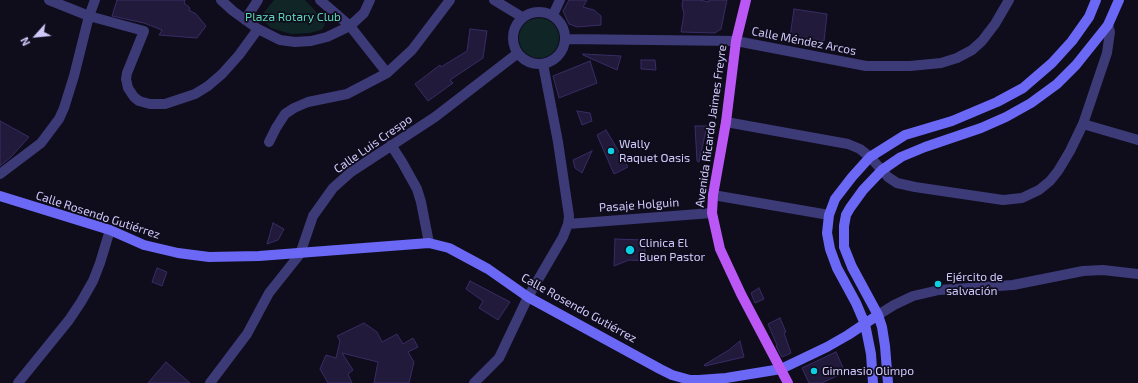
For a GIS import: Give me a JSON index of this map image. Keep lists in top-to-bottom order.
{
  "streets": {
    "main road": ["Avenida Ricardo Jaimes Freyre"],
    "street": [
      "Calle Méndez Arcos",
      "Calle Luis Crespo",
      "Pasaje Holguin",
      "Calle Rosendo Gutiérrez"
    ]
  },
  "crossings": [
    ["Calle Méndez Arcos", "Avenida Ricardo Jaimes Freyre"],
    ["Calle Méndez Arcos", "Calle Luis Crespo"],
    ["Avenida Ricardo Jaimes Freyre", "Pasaje Holguin"],
    ["Avenida Ricardo Jaimes Freyre", "Calle Rosendo Gutiérrez"],
    ["Calle Luis Crespo", "Calle Rosendo Gutiérrez"]
  ],
  "parks": ["Plaza Rotary Club"],
  "places": [
    "Wally Raquet Oasis",
    "Clinica El Buen Pastor",
    "Ejército de salvación",
    "Gimnasio Olimpo"
  ],
  "north": "bottom left"
}
